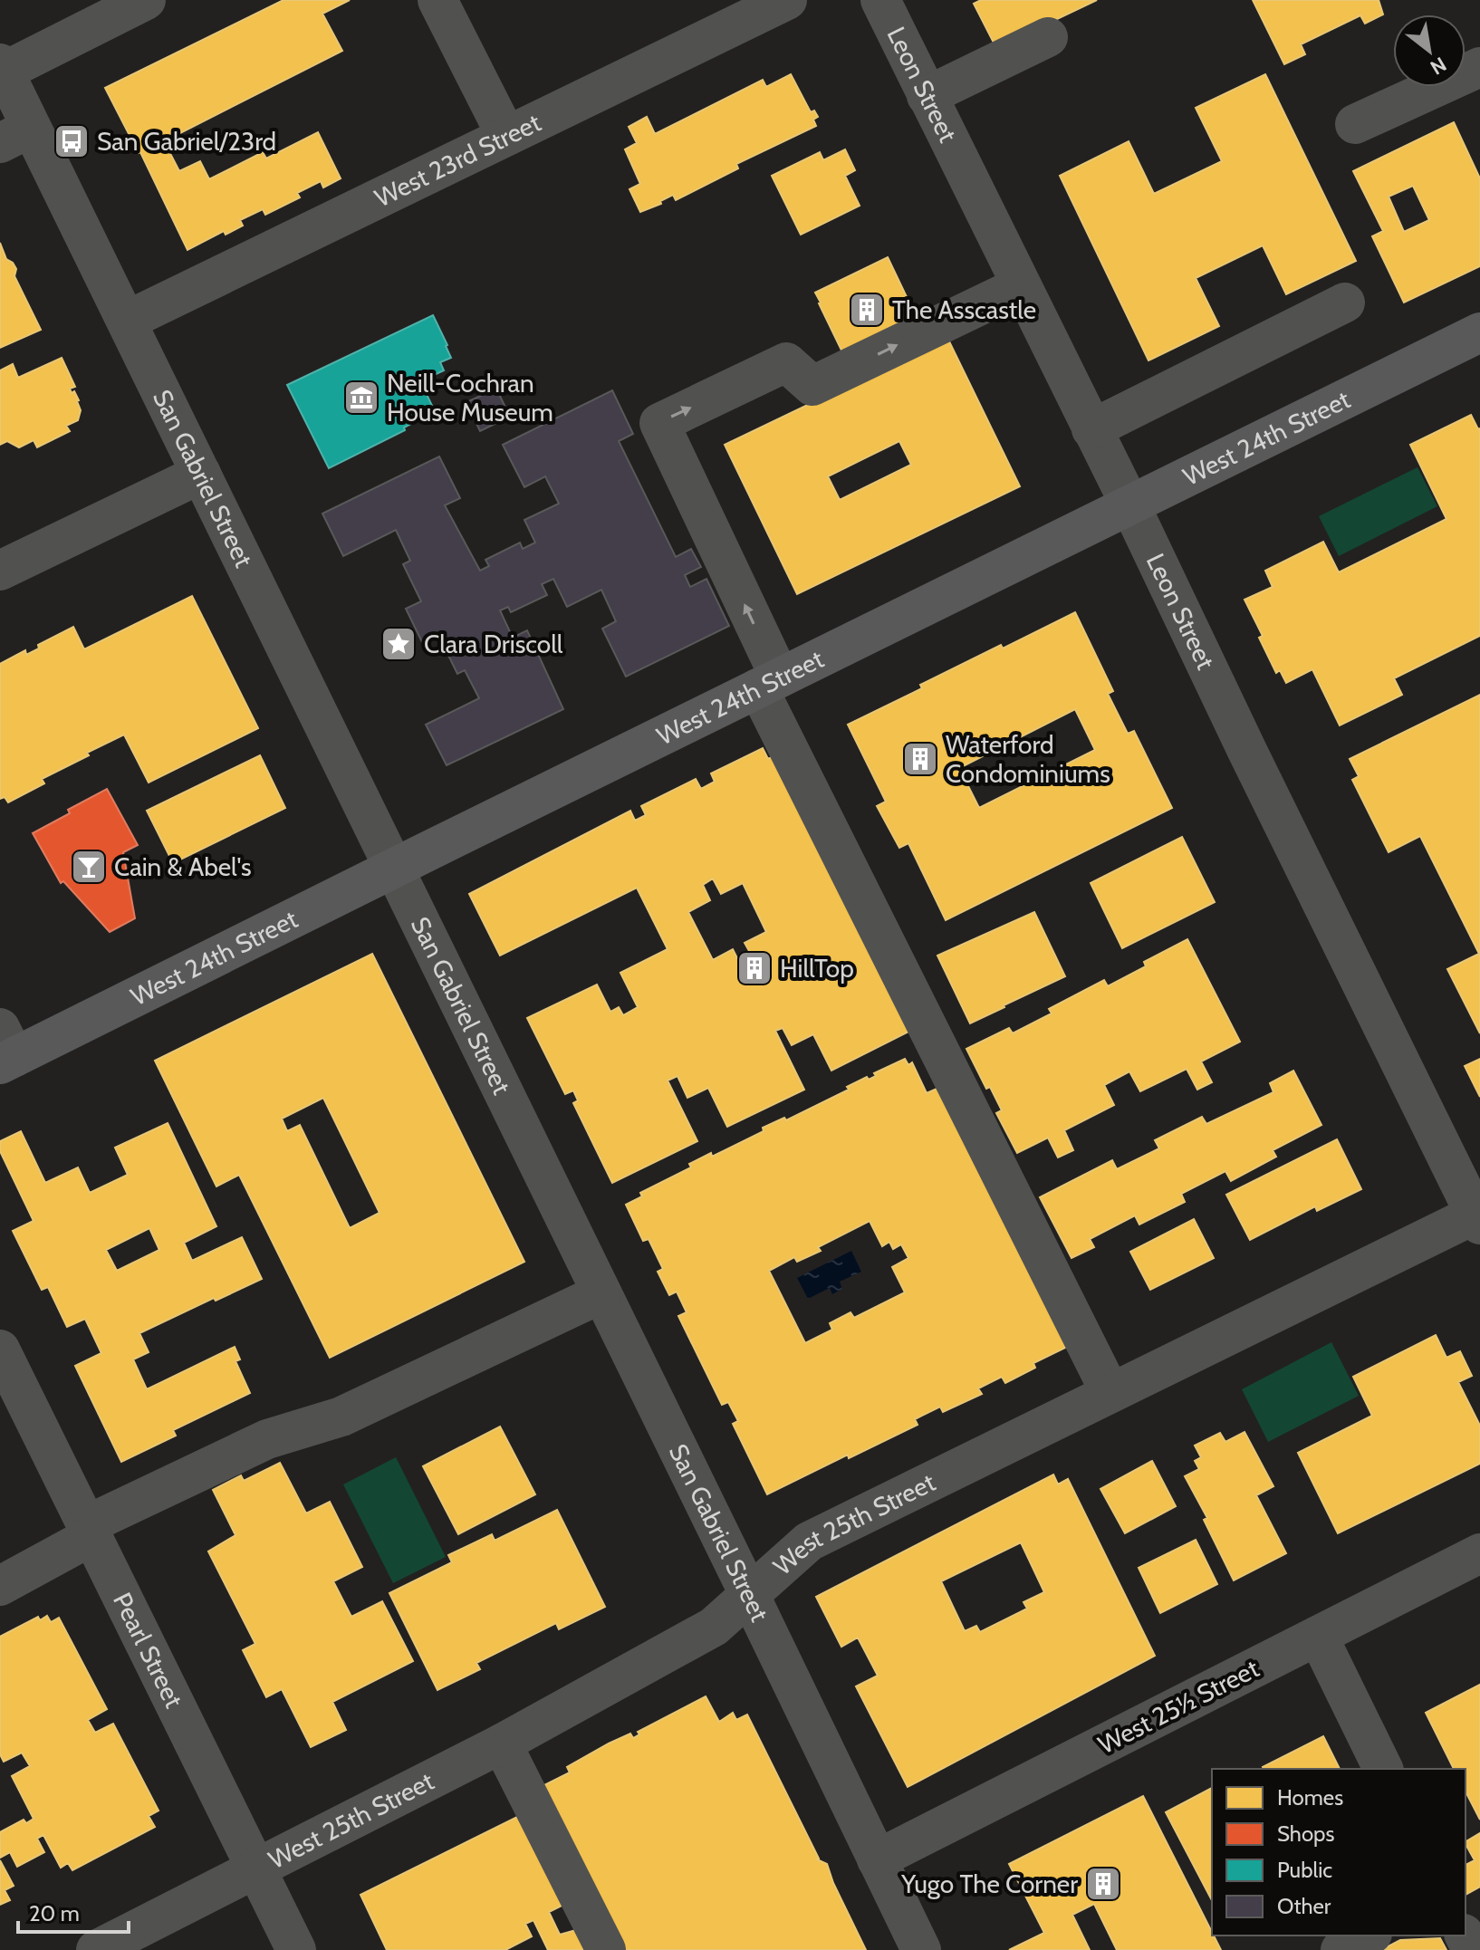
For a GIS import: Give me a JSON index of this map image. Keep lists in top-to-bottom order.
{
  "streets": {
    "main road": ["West 24th Street"],
    "street": [
      "Leon Street",
      "West 23rd Street",
      "San Gabriel Street",
      "West 25th Street",
      "Pearl Street",
      "West 25½ Street"
    ]
  },
  "crossings": [
    ["Leon Street", "West 24th Street"],
    ["Leon Street", "West 25th Street"],
    ["West 23rd Street", "San Gabriel Street"],
    ["West 24th Street", "San Gabriel Street"],
    ["San Gabriel Street", "West 25th Street"],
    ["San Gabriel Street", "West 25½ Street"],
    ["West 25th Street", "Pearl Street"]
  ],
  "places": {
    "bus stop": ["San Gabriel/23rd"],
    "building": [
      "The Asscastle",
      "Waterford Condominiums",
      "HillTop",
      "Yugo The Corner"
    ],
    "museum": ["Neill-Cochran House Museum"],
    "place": ["Clara Driscoll"],
    "bar": ["Cain & Abel's"]
  },
  "legend": [
    "Homes",
    "Shops",
    "Public",
    "Other"
  ],
  "scale_bar": "20 m",
  "north": "bottom right"
}
